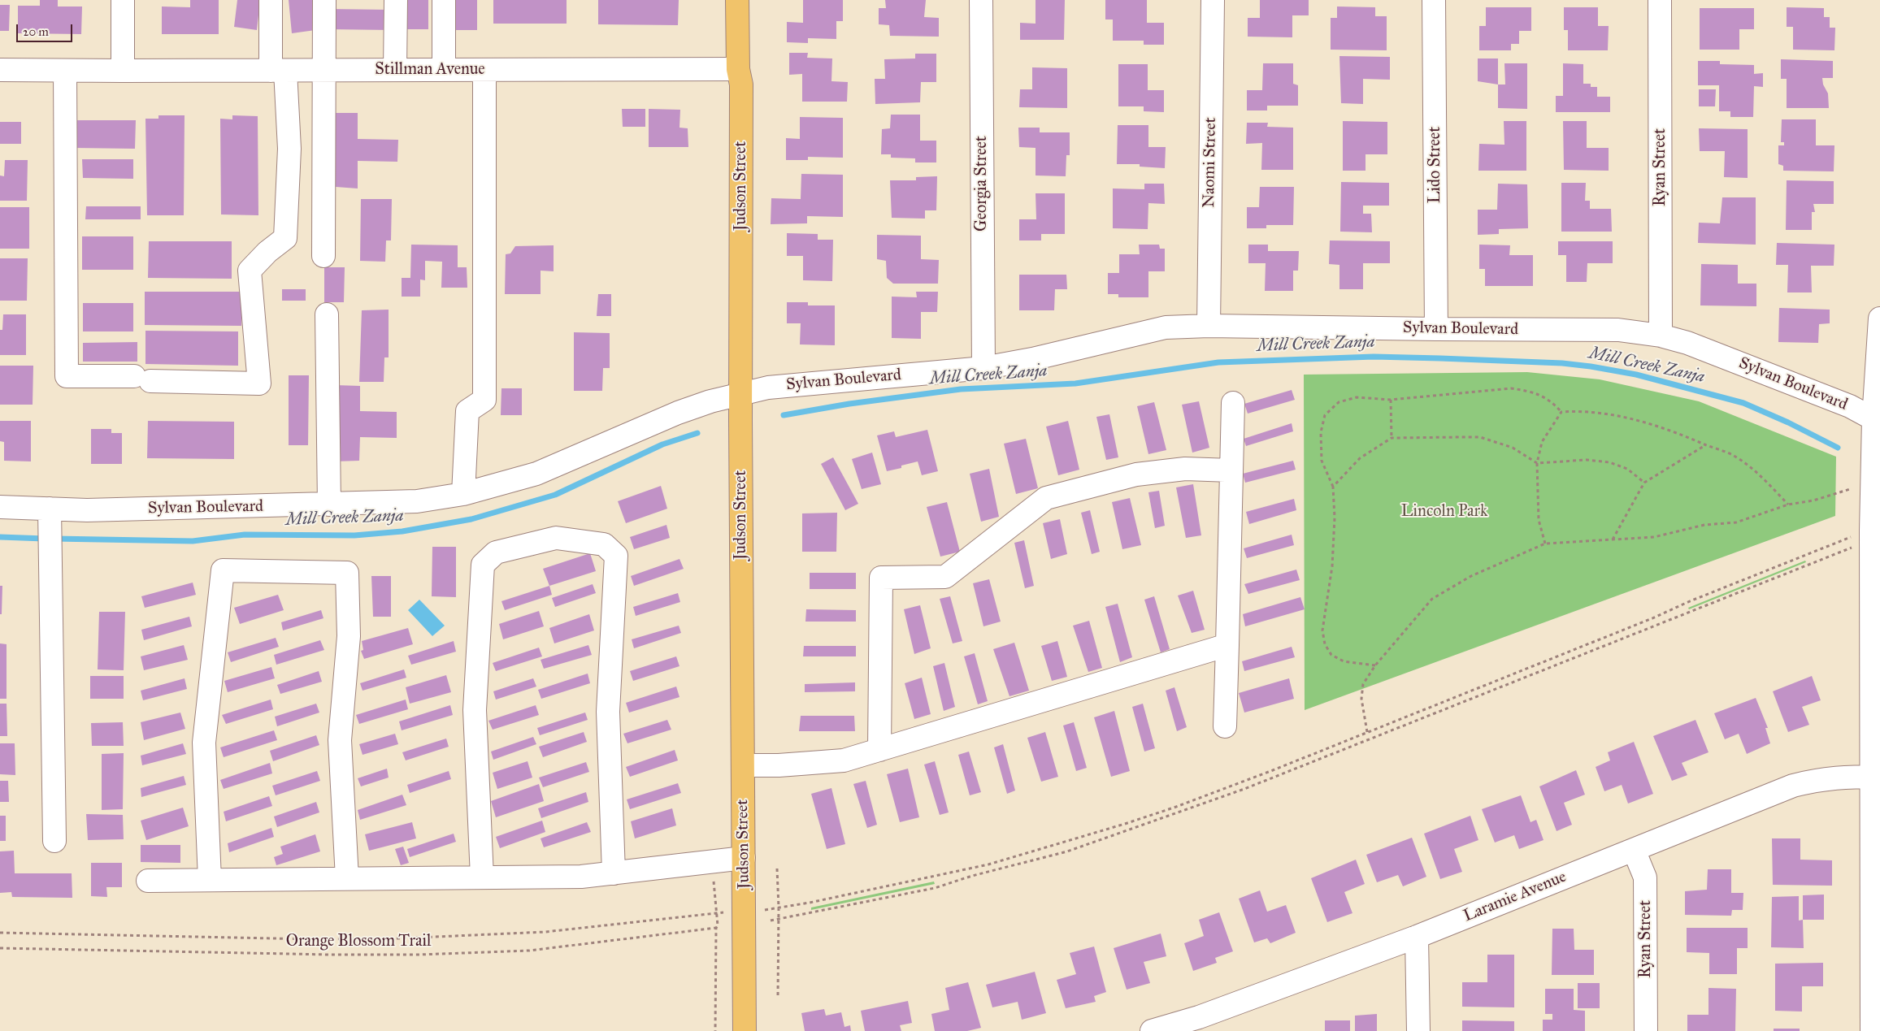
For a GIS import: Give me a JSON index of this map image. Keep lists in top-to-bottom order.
{
  "streets": {
    "main road": ["Judson Street"],
    "street": [
      "Stillman Avenue",
      "Naomi Street",
      "Lido Street",
      "Ryan Street",
      "Georgia Street",
      "Sylvan Boulevard",
      "Laramie Avenue"
    ],
    "path": ["Orange Blossom Trail"]
  },
  "crossings": [
    ["Stillman Avenue", "Judson Street"],
    ["Naomi Street", "Sylvan Boulevard"],
    ["Lido Street", "Sylvan Boulevard"],
    ["Ryan Street", "Sylvan Boulevard"],
    ["Ryan Street", "Laramie Avenue"],
    ["Georgia Street", "Sylvan Boulevard"],
    ["Judson Street", "Sylvan Boulevard"]
  ],
  "water": ["Mill Creek Zanja"],
  "parks": ["Lincoln Park"],
  "scale_bar": "20 m"
}
